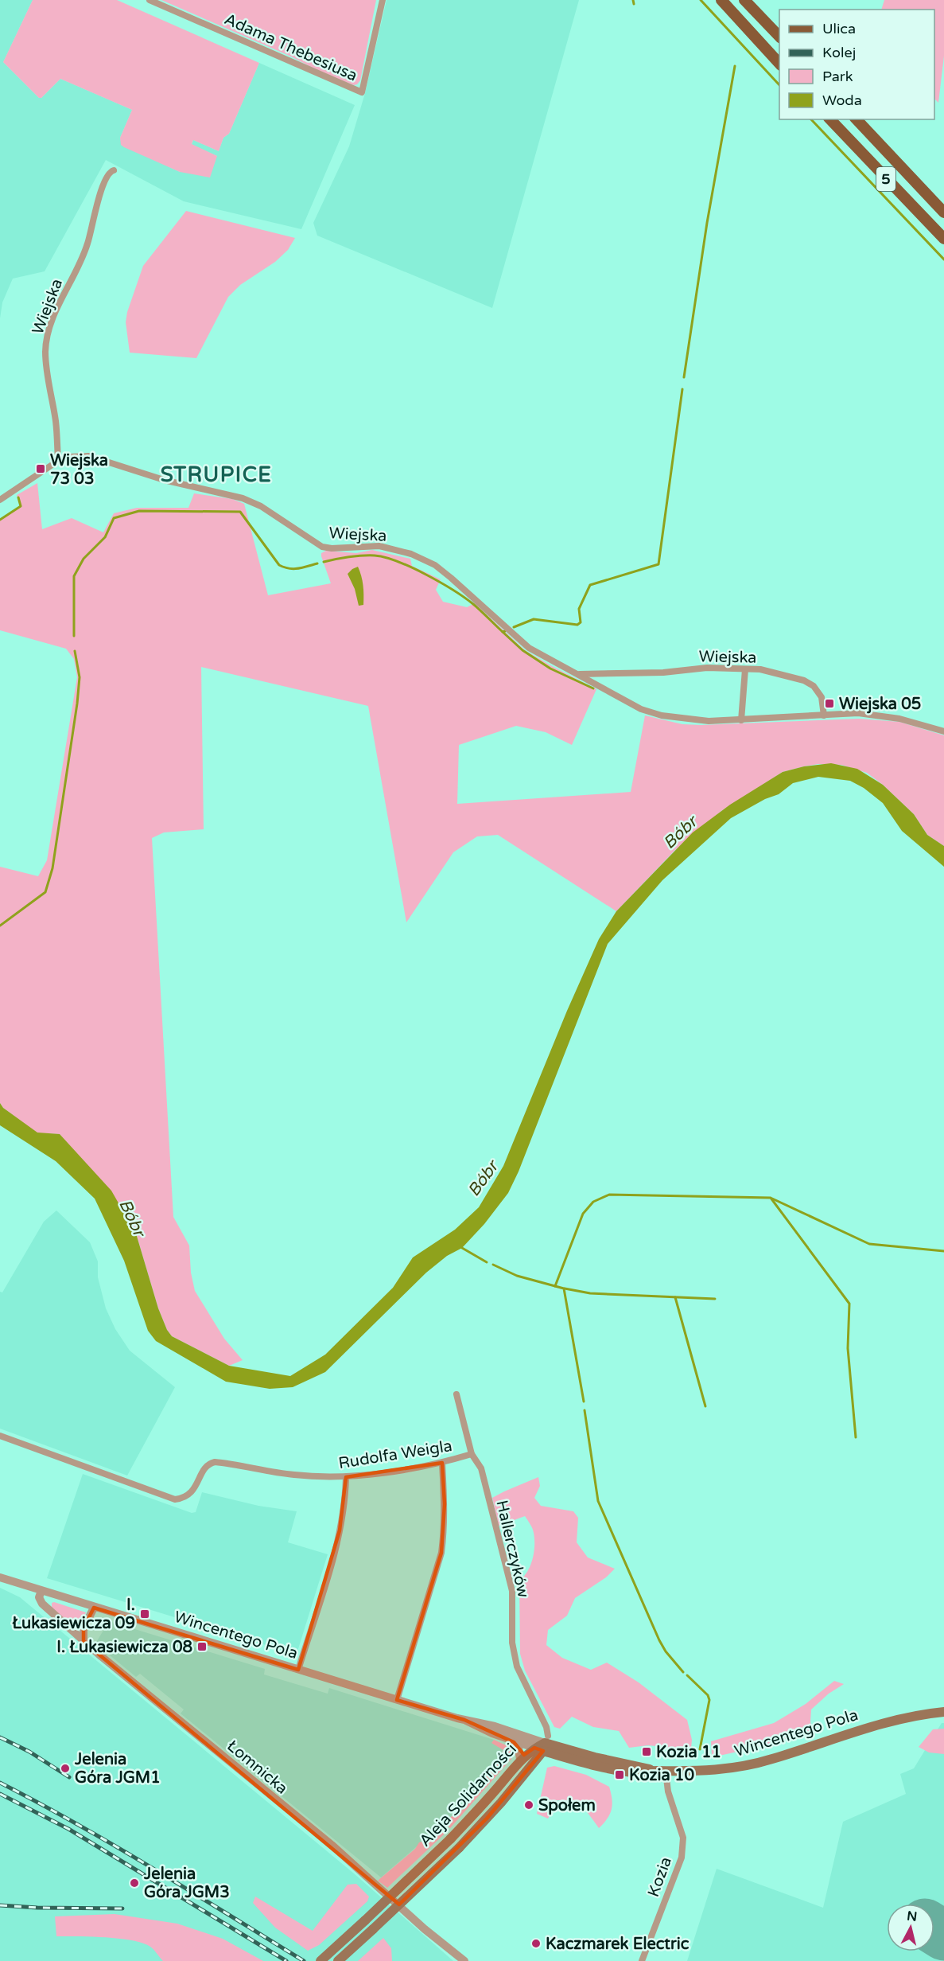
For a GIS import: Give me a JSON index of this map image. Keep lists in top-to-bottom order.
{
  "streets": {
    "main road": ["5", "Wincentego Pola", "Aleja Solidarności"],
    "street": [
      "Adama Thebesiusa",
      "Wiejska",
      "Rudolfa Weigla",
      "Hallerczyków",
      "Łomnicka",
      "Kozia"
    ]
  },
  "crossings": [
    ["Rudolfa Weigla", "Hallerczyków"],
    ["Hallerczyków", "Wincentego Pola"],
    ["Hallerczyków", "Aleja Solidarności"],
    ["Wincentego Pola", "Łomnicka"],
    ["Wincentego Pola", "Aleja Solidarności"],
    ["Wincentego Pola", "Kozia"]
  ],
  "districts": ["STRUPICE"],
  "water": ["Bóbr"],
  "places": {
    "transit": [
      "Wiejska 73 03",
      "Wiejska 05",
      "I. Łukasiewicza 09",
      "I. Łukasiewicza 08",
      "Kozia 11",
      "Kozia 10"
    ],
    "other": [
      "Jelenia Góra JGM1",
      "Społem",
      "Jelenia Góra JGM3",
      "Kaczmarek Electric"
    ]
  },
  "legend": [
    "Ulica",
    "Kolej",
    "Park",
    "Woda"
  ],
  "north": "top"
}
